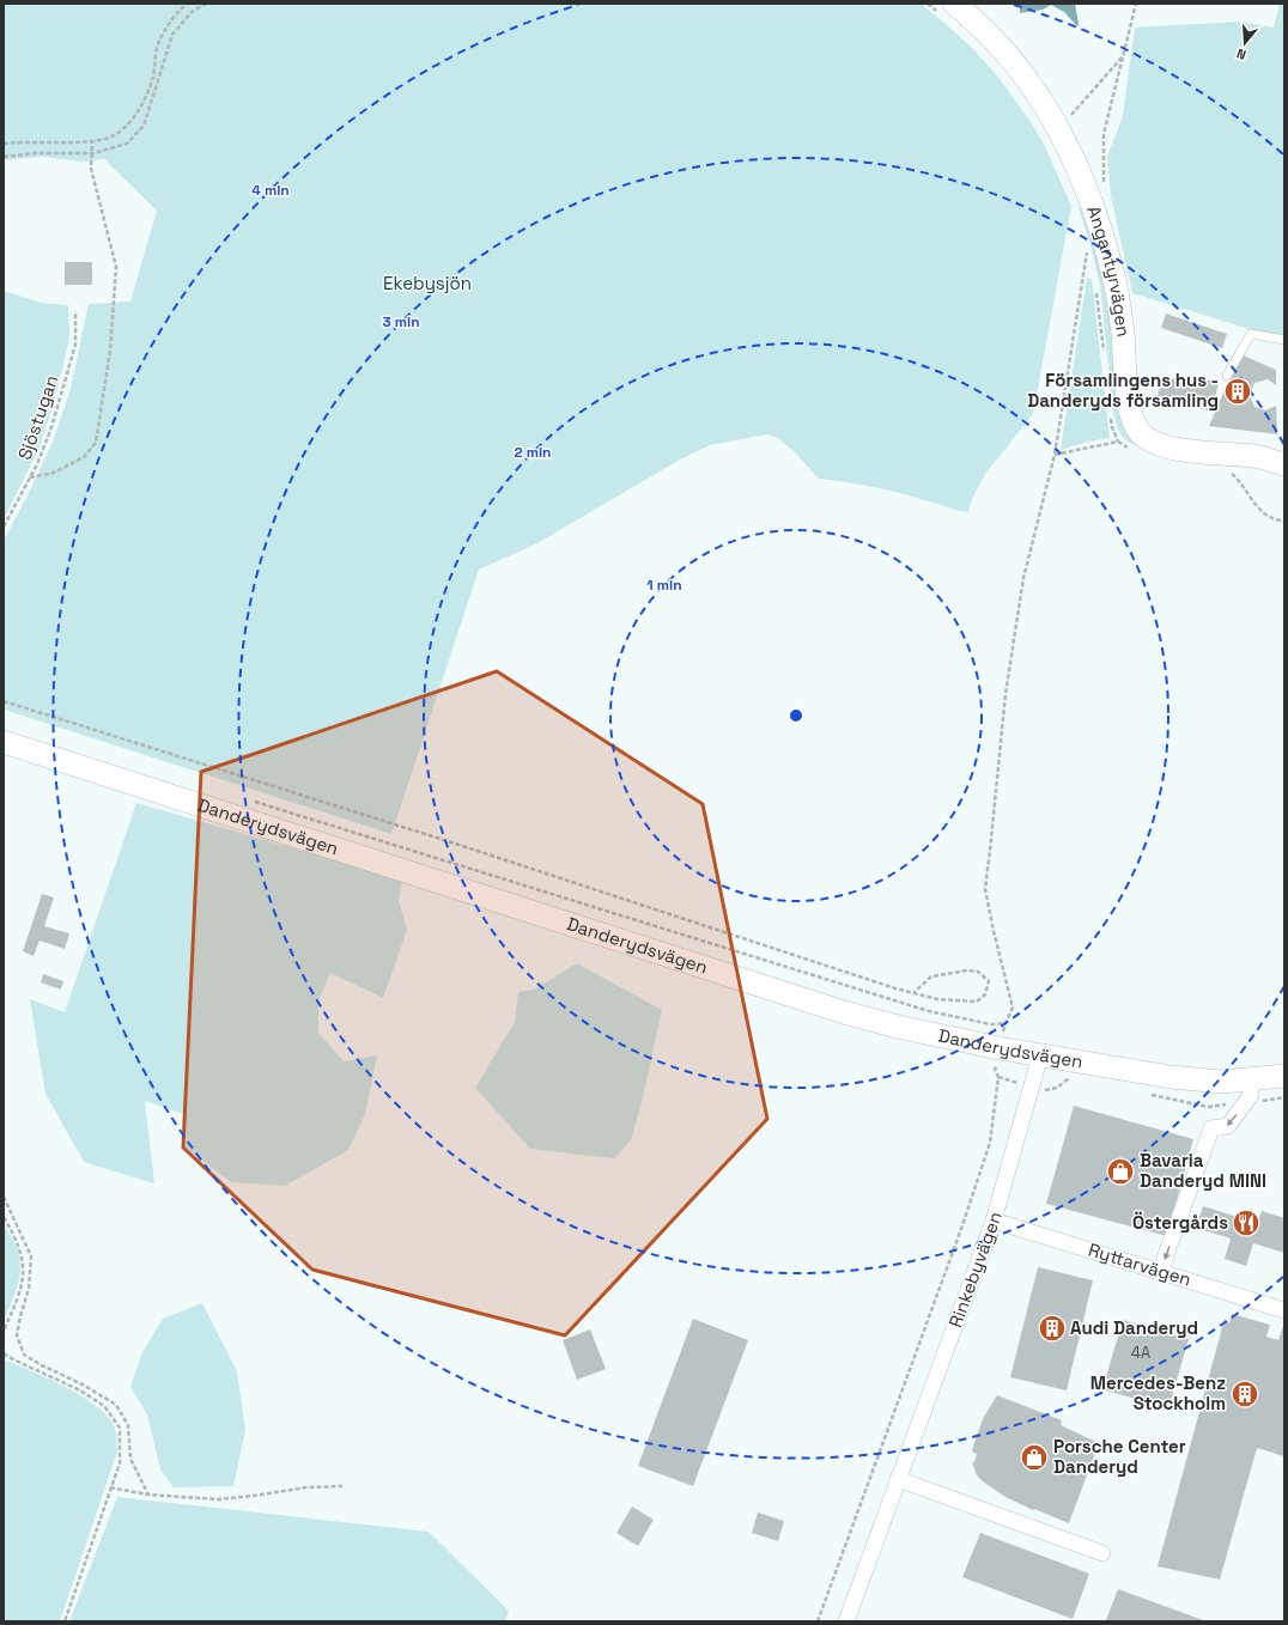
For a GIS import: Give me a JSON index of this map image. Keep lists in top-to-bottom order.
{
  "streets": {
    "street": [
      "Angantyrvägen",
      "Danderydsvägen",
      "Ryttarvägen",
      "Rinkebyvägen"
    ],
    "path": ["Sjöstugan"]
  },
  "crossings": [
    ["Danderydsvägen", "Rinkebyvägen"],
    ["Ryttarvägen", "Rinkebyvägen"]
  ],
  "parks": ["Ekebysjön"],
  "places": {
    "building": ["Församlingens hus - Danderyds församling", "Audi Danderyd", "Mercedes-Benz Stockholm"],
    "shop": ["Bavaria Danderyd MINI", "Porsche Center Danderyd"],
    "restaurant": ["Östergårds"]
  },
  "house_numbers": ["4A"],
  "north": "bottom",
  "rings": [
    "4 min",
    "3 min",
    "2 min",
    "1 min"
  ]
}
